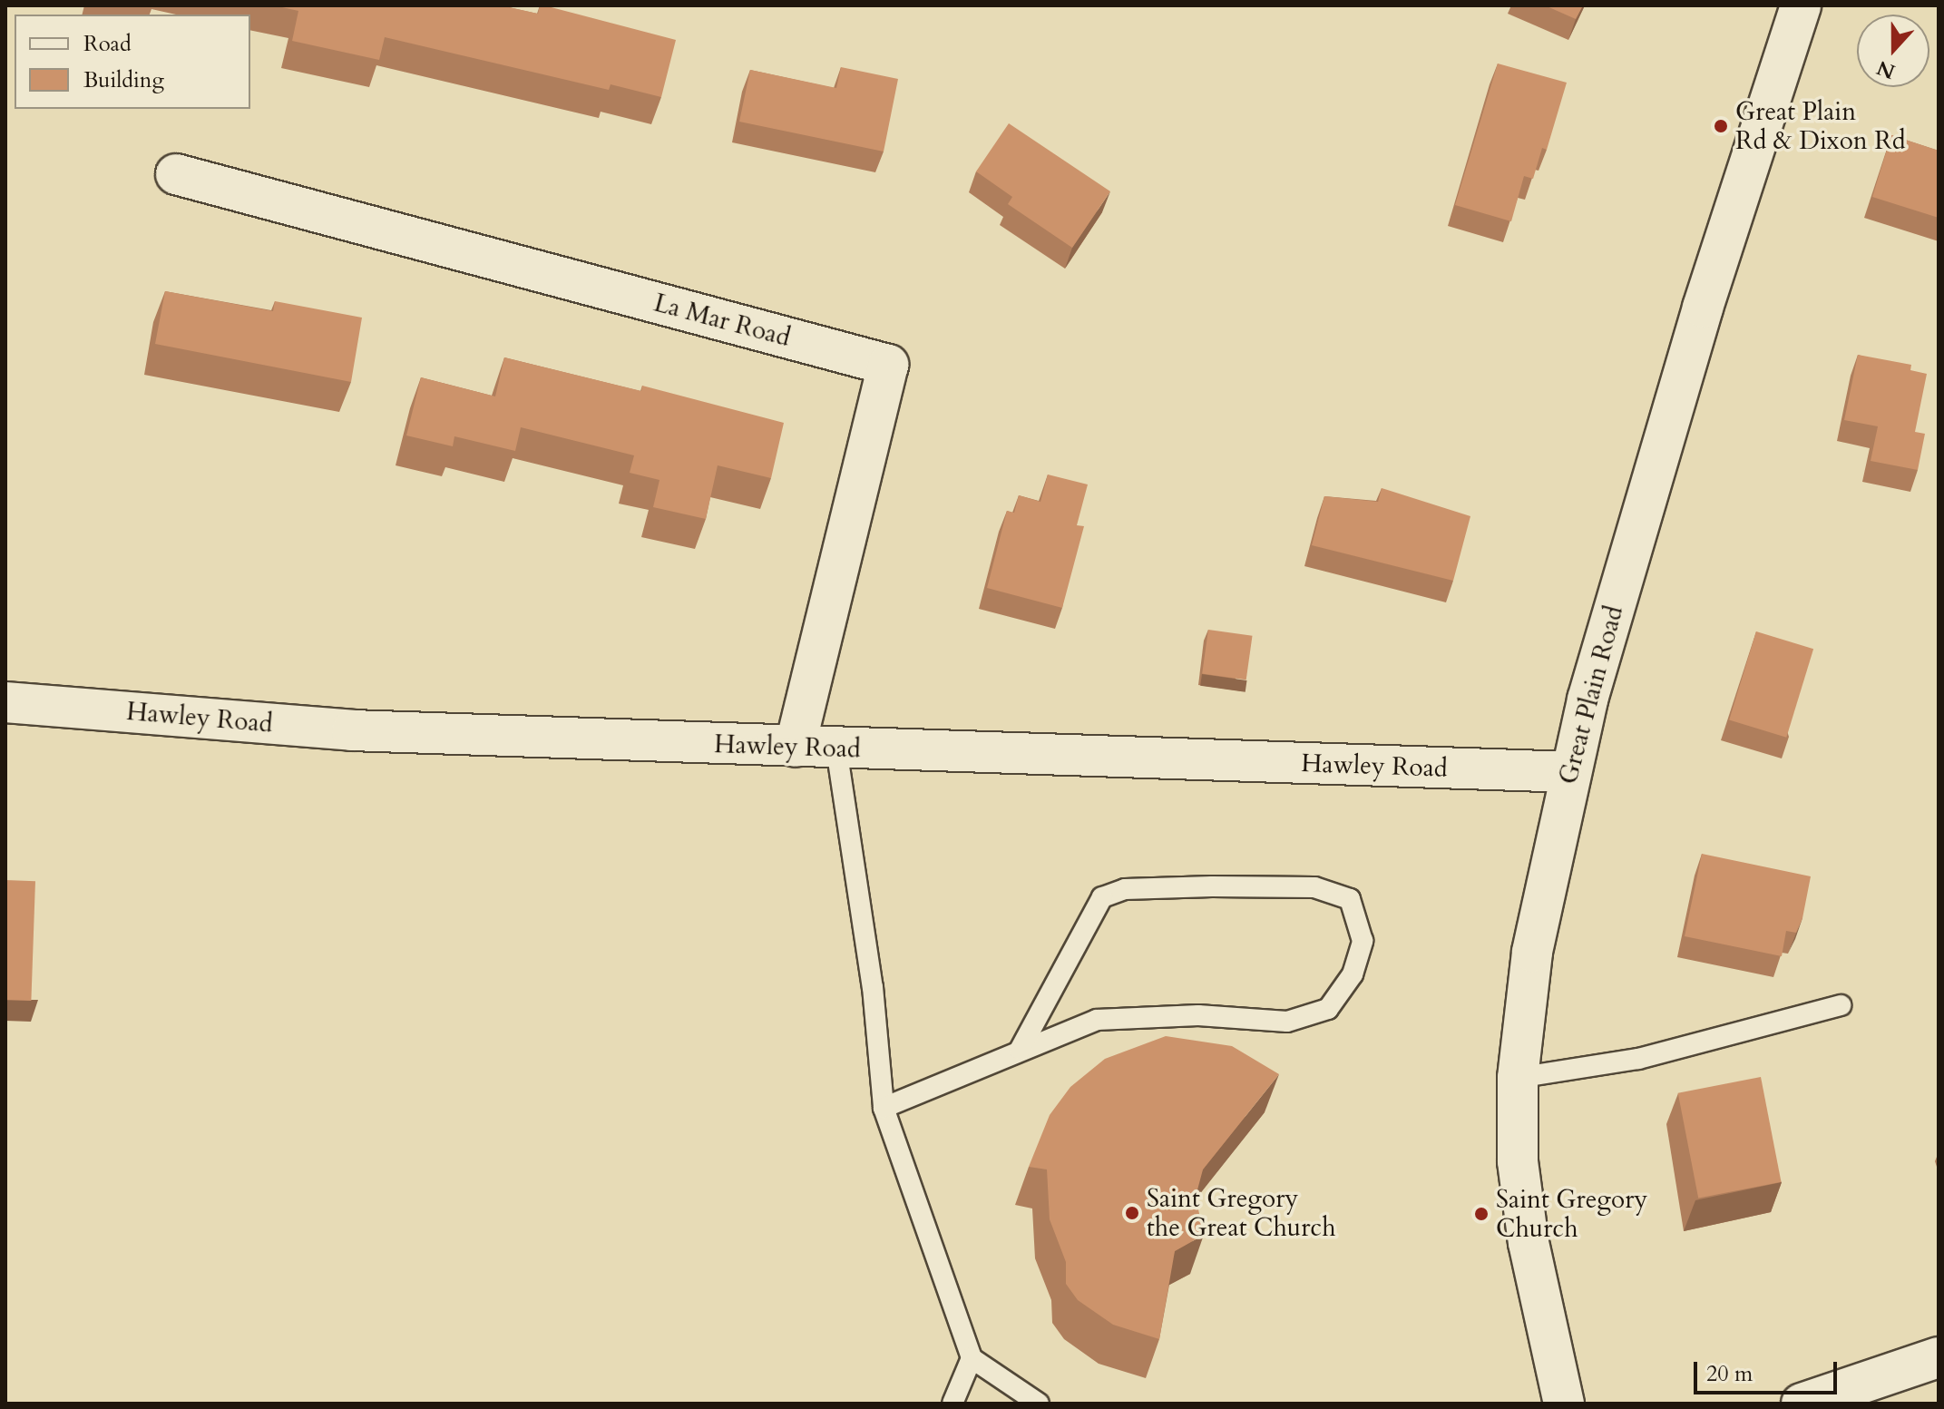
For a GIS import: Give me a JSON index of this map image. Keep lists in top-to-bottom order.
{
  "streets": {
    "street": ["La Mar Road", "Great Plain Road", "Hawley Road"]
  },
  "crossings": [
    ["La Mar Road", "Hawley Road"],
    ["Great Plain Road", "Hawley Road"]
  ],
  "places": ["Great Plain Rd & Dixon Rd", "Saint Gregory the Great Church", "Saint Gregory Church"],
  "legend": ["Road", "Building"],
  "scale_bar": "20 m",
  "north": "bottom"
}
